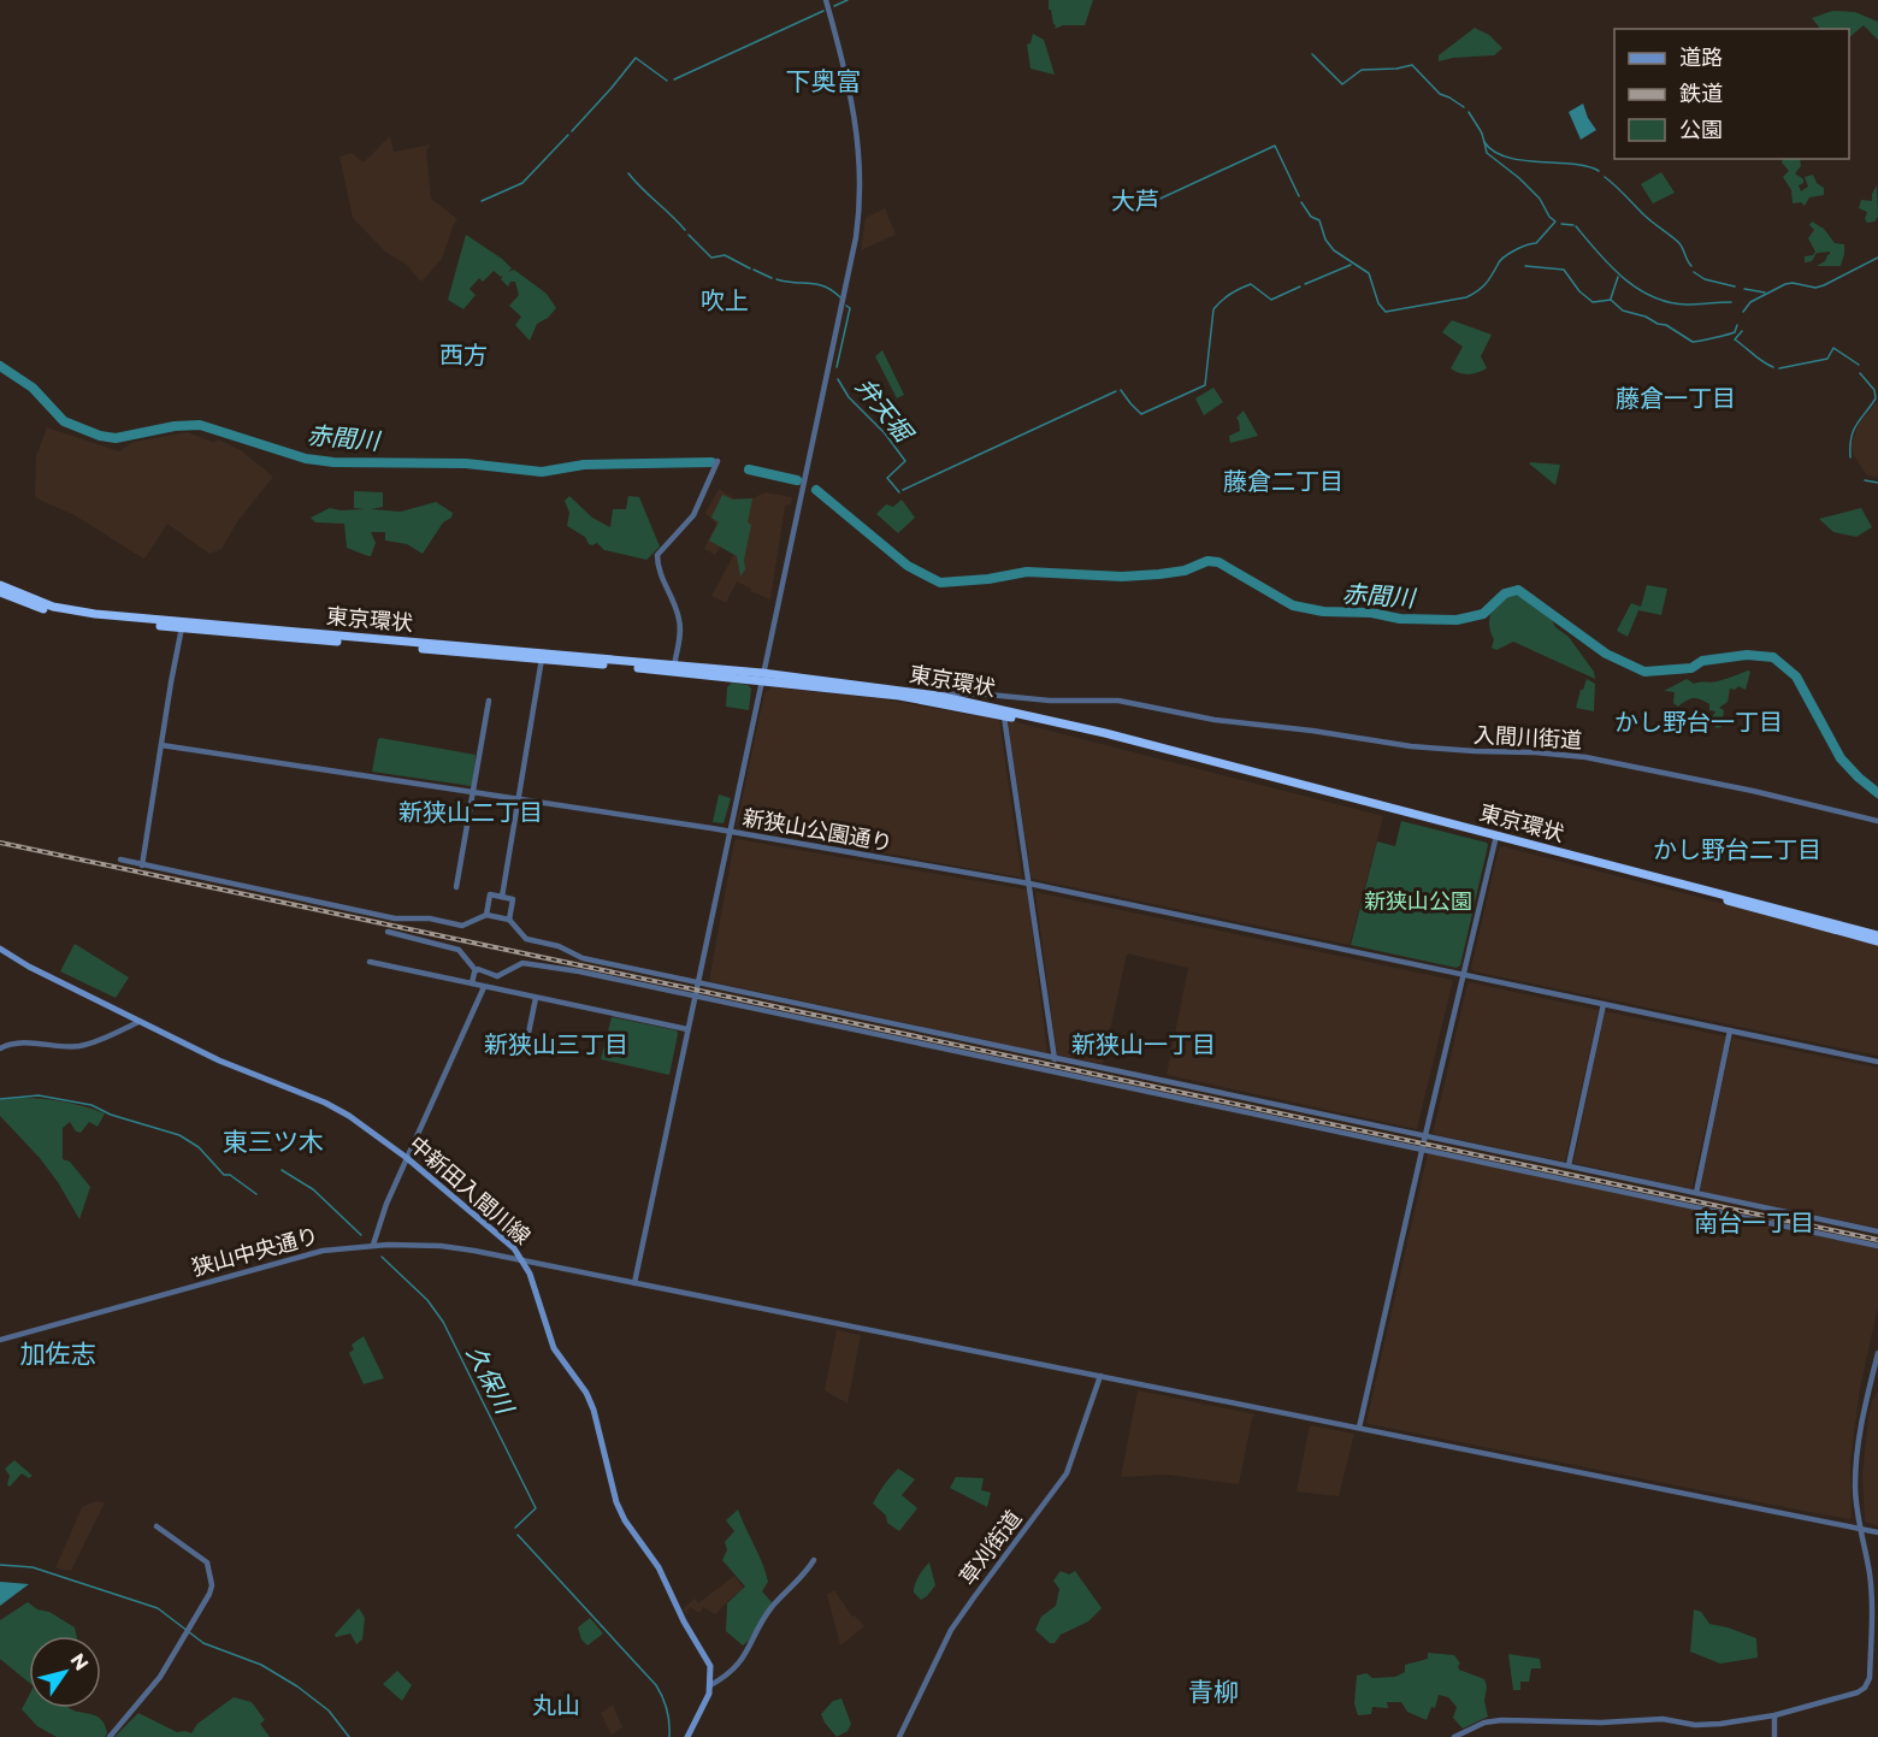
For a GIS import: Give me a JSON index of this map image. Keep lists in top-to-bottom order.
{
  "streets": {
    "highway": ["東京環状"],
    "main road": ["中新田入間川線"],
    "street": [
      "入間川街道",
      "新狭山公園通り",
      "狭山中央通り",
      "草刈街道"
    ]
  },
  "crossings": [
    ["東京環状", "入間川街道"],
    ["中新田入間川線", "狭山中央通り"],
    ["狭山中央通り", "草刈街道"]
  ],
  "districts": [
    "下奥富",
    "大芦",
    "吹上",
    "西方",
    "藤倉一丁目",
    "藤倉二丁目",
    "かし野台一丁目",
    "新狭山二丁目",
    "かし野台二丁目",
    "新狭山三丁目",
    "新狭山一丁目",
    "東三ツ木",
    "南台一丁目",
    "加佐志",
    "青柳",
    "丸山"
  ],
  "water": ["弁天堀", "赤間川", "久保川"],
  "parks": ["新狭山公園"],
  "legend": ["道路", "鉄道", "公園"],
  "north": "top right"
}
